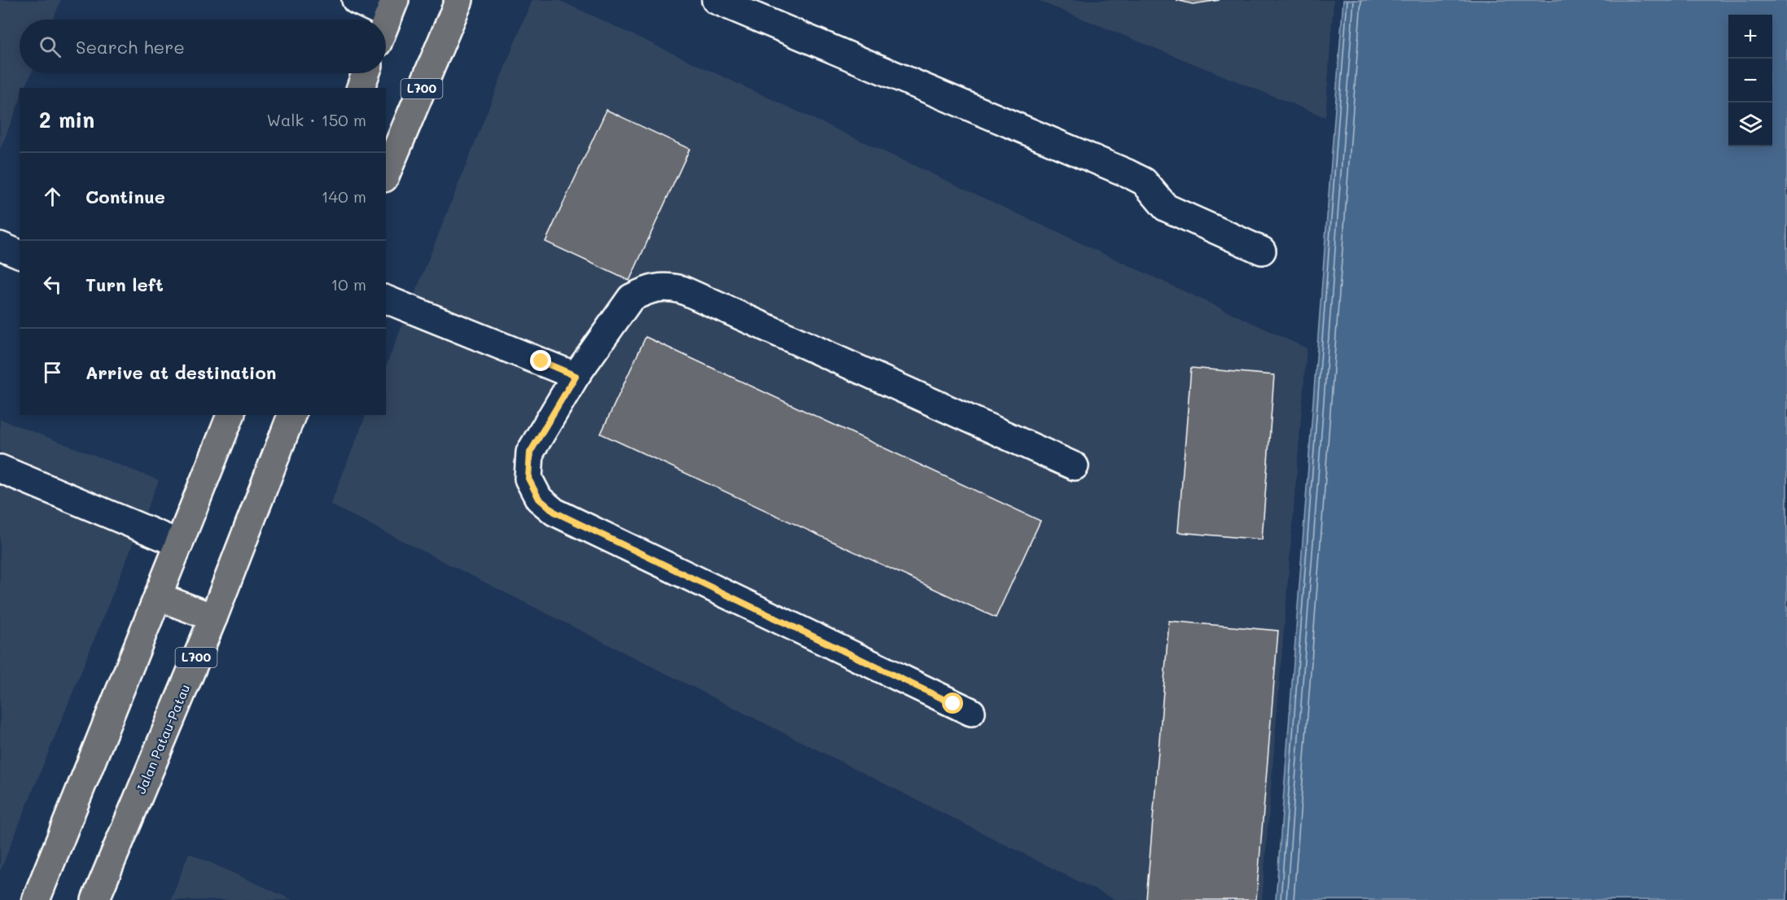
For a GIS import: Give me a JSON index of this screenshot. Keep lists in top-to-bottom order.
{
  "streets": {
    "main road": ["L700", "Jalan Patau-Patau"]
  },
  "page": {
    "map_buttons": ["+", "−"],
    "search": "Search here",
    "heading": ["2 min", "Walk · 150 m"],
    "list": [
      ["Continue", "140 m"],
      ["Turn left", "10 m"],
      "Arrive at destination"
    ]
  }
}
